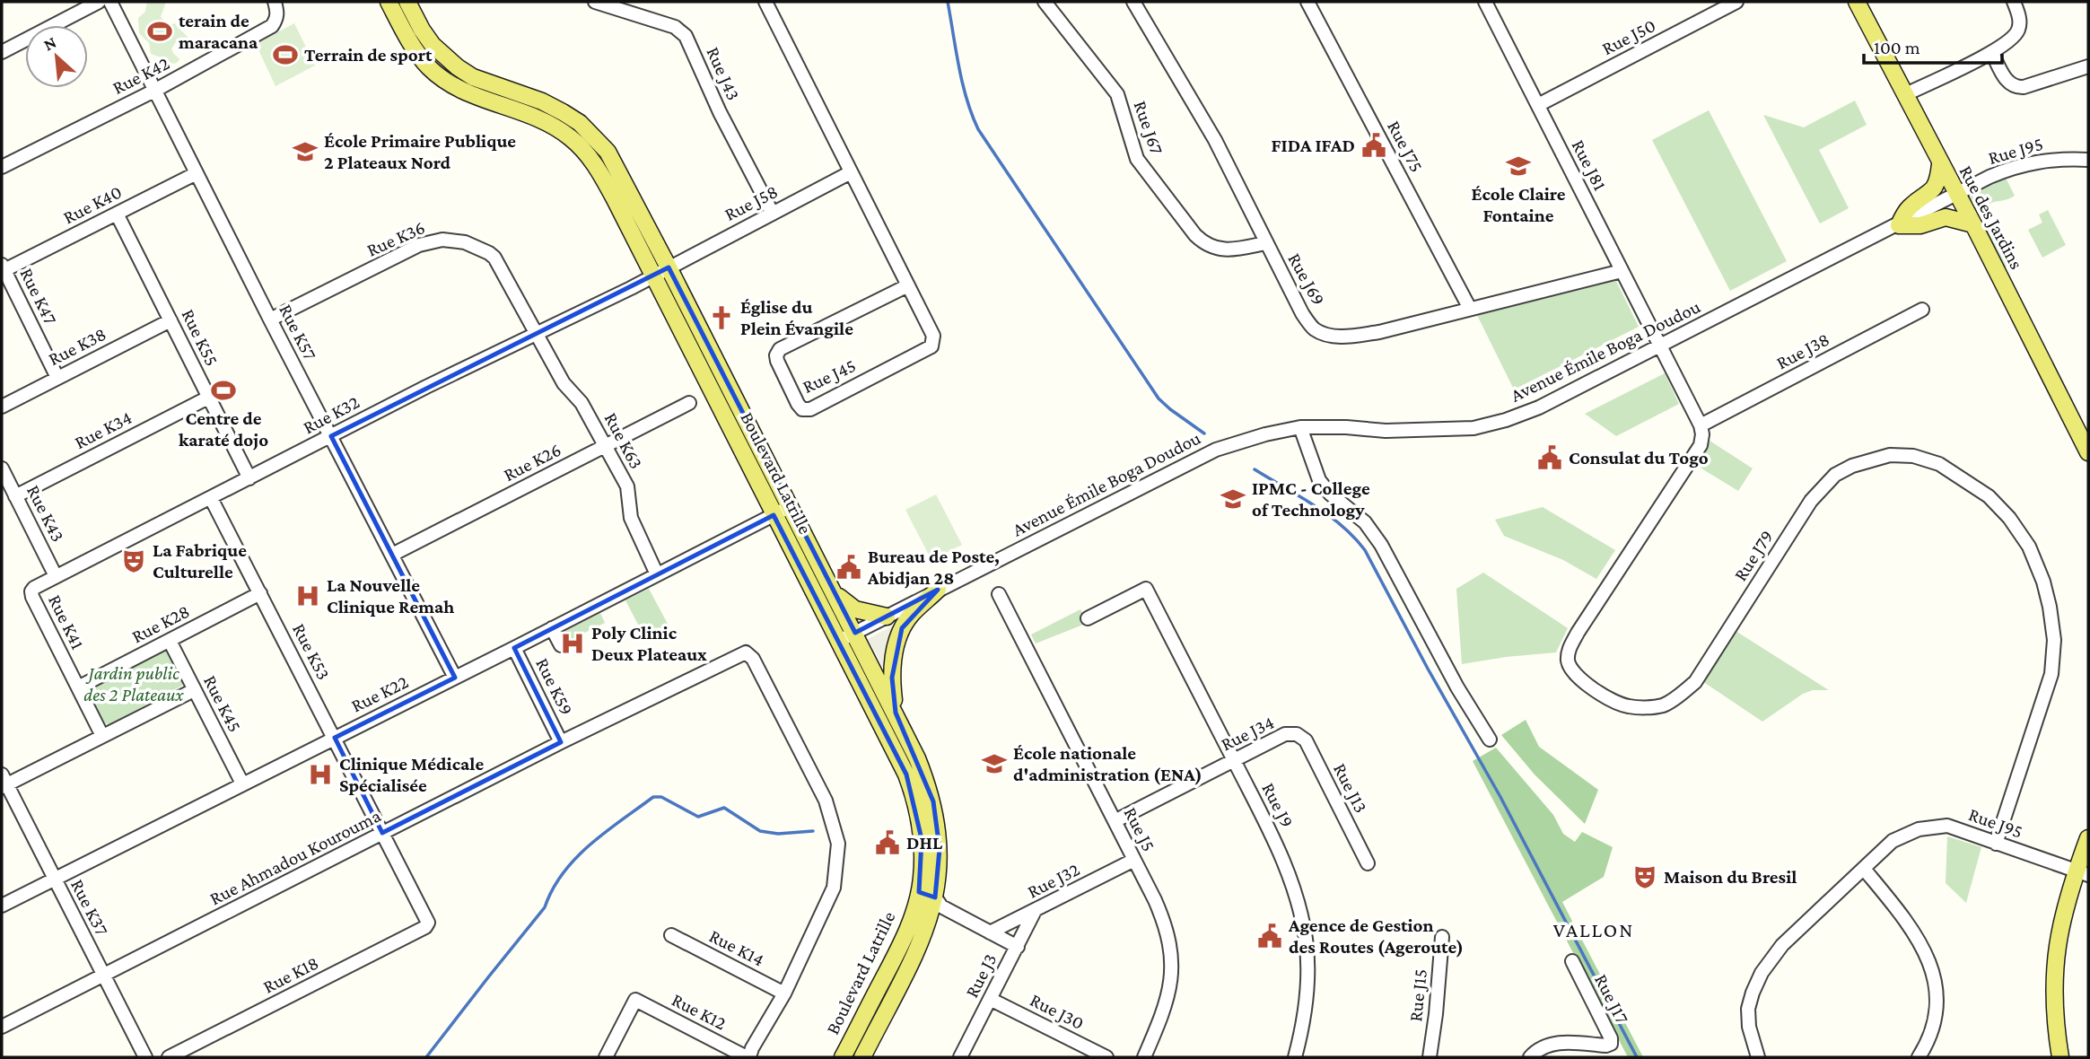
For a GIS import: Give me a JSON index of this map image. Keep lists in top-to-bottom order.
{
  "streets": {
    "main road": ["Rue des Jardins", "Boulevard Latrille"],
    "street": [
      "Rue J50",
      "Rue J43",
      "Rue K42",
      "Rue J67",
      "Rue J75",
      "Rue J95",
      "Rue J81",
      "Rue J58",
      "Rue K40",
      "Rue K36",
      "Rue J69",
      "Rue K47",
      "Rue K57",
      "Rue K55",
      "Rue K38",
      "Avenue Émile Boga Doudou",
      "Rue J38",
      "Rue J45",
      "Rue K32",
      "Rue K34",
      "Rue K63",
      "Rue K26",
      "Rue K43",
      "Rue J79",
      "Rue K41",
      "Rue K28",
      "Rue K53",
      "Rue K59",
      "Rue K22",
      "Rue K45",
      "Rue J34",
      "Rue J13",
      "Rue J9",
      "Rue J5",
      "Rue Ahmadou Kourouma",
      "Rue J32",
      "Rue K37",
      "Rue K14",
      "Rue K18",
      "Rue J3",
      "Rue J15",
      "Rue J17",
      "Rue K12",
      "Rue J30"
    ]
  },
  "crossings": [
    ["Rue J50", "Rue J81"],
    ["Rue J43", "Rue J58"],
    ["Rue K42", "Rue K57"],
    ["Rue J67", "Rue J69"],
    ["Rue J75", "Rue J69"],
    ["Rue J95", "Rue des Jardins"],
    ["Rue J95", "Avenue Émile Boga Doudou"],
    ["Rue J95", "Rue J79"],
    ["Rue J81", "Rue J69"],
    ["Rue J81", "Avenue Émile Boga Doudou"],
    ["Rue J58", "Rue J45"],
    ["Rue J58", "Rue K32"],
    ["Rue J58", "Boulevard Latrille"],
    ["Rue K40", "Rue K47"],
    ["Rue K40", "Rue K57"],
    ["Rue K40", "Rue K55"],
    ["Rue des Jardins", "Avenue Émile Boga Doudou"],
    ["Rue K36", "Rue K57"],
    ["Rue K36", "Rue K32"],
    ["Rue K36", "Rue K63"],
    ["Rue K47", "Rue K38"],
    ["Rue K57", "Rue K32"],
    ["Rue K57", "Rue K26"],
    ["Rue K57", "Rue K22"],
    ["Rue K55", "Rue K38"],
    ["Rue K55", "Rue K32"],
    ["Rue K55", "Rue K34"],
    ["Avenue Émile Boga Doudou", "Boulevard Latrille"],
    ["Rue J38", "Rue J79"],
    ["Rue K32", "Rue K63"],
    ["Rue K32", "Boulevard Latrille"],
    ["Rue K32", "Rue K43"],
    ["Rue K32", "Rue K41"],
    ["Rue K32", "Rue K53"],
    ["Rue K34", "Rue K43"],
    ["Rue K63", "Rue K26"],
    ["Rue K63", "Rue K22"],
    ["Boulevard Latrille", "Rue K22"],
    ["Rue K41", "Rue K28"],
    ["Rue K28", "Rue K53"],
    ["Rue K28", "Rue K45"],
    ["Rue K53", "Rue K22"],
    ["Rue K53", "Rue Ahmadou Kourouma"],
    ["Rue K53", "Rue K18"],
    ["Rue K59", "Rue K22"],
    ["Rue K59", "Rue Ahmadou Kourouma"],
    ["Rue K22", "Rue K45"],
    ["Rue K22", "Rue K37"],
    ["Rue J34", "Rue J13"],
    ["Rue J34", "Rue J9"],
    ["Rue J34", "Rue J5"],
    ["Rue J5", "Rue J32"],
    ["Rue Ahmadou Kourouma", "Rue K37"],
    ["Rue Ahmadou Kourouma", "Rue K14"],
    ["Rue Ahmadou Kourouma", "Rue K12"],
    ["Rue J32", "Rue J3"],
    ["Rue J3", "Rue J30"]
  ],
  "districts": ["VALLON"],
  "parks": ["Jardin public des 2 Plateaux"],
  "places": {
    "sports": ["terain de maracana", "Terrain de sport", "Centre de karaté dojo"],
    "public building": [
      "FIDA IFAD",
      "Consulat du Togo",
      "Bureau de Poste, Abidjan 28",
      "DHL",
      "Agence de Gestion des Routes (Ageroute)"
    ],
    "school or university": [
      "École Primaire Publique 2 Plateaux Nord",
      "École Claire Fontaine",
      "IPMC - College of Technology",
      "École nationale d'administration (ENA)"
    ],
    "church": ["Église du Plein Évangile"],
    "theatre": ["La Fabrique Culturelle", "Maison du Bresil"],
    "hospital": ["La Nouvelle Clinique Remah", "Poly Clinic Deux Plateaux", "Clinique Médicale Spécialisée"]
  },
  "scale_bar": "100 m",
  "north": "top left"
}
